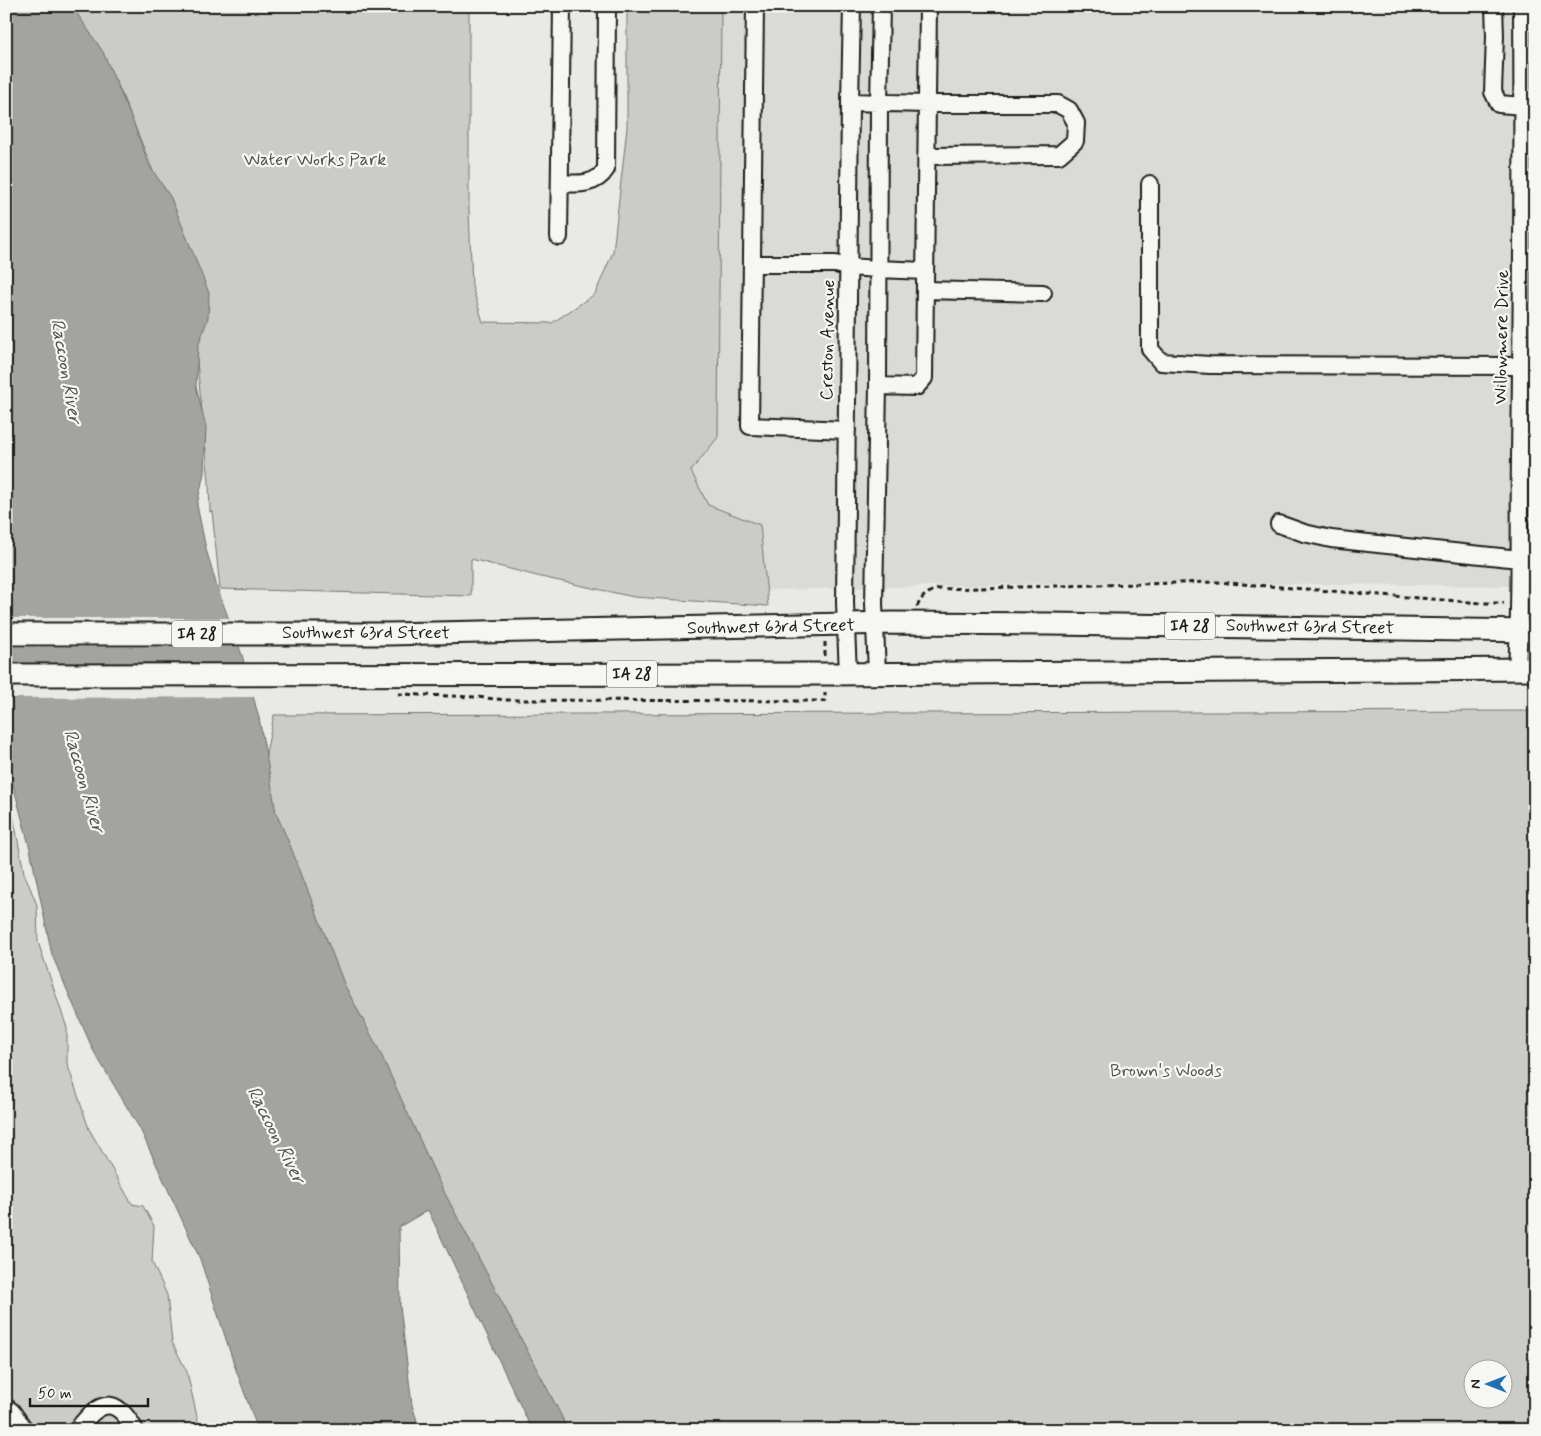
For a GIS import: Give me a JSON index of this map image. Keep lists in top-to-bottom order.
{
  "streets": {
    "main road": ["IA 28", "Southwest 63rd Street"],
    "street": ["Willowmere Drive", "Creston Avenue"]
  },
  "crossings": [
    ["Willowmere Drive", "IA 28"],
    ["Willowmere Drive", "Southwest 63rd Street"],
    ["Creston Avenue", "IA 28"],
    ["Creston Avenue", "Southwest 63rd Street"]
  ],
  "water": ["Raccoon River"],
  "parks": ["Water Works Park", "Brown's Woods"],
  "scale_bar": "50 m",
  "north": "left"
}
